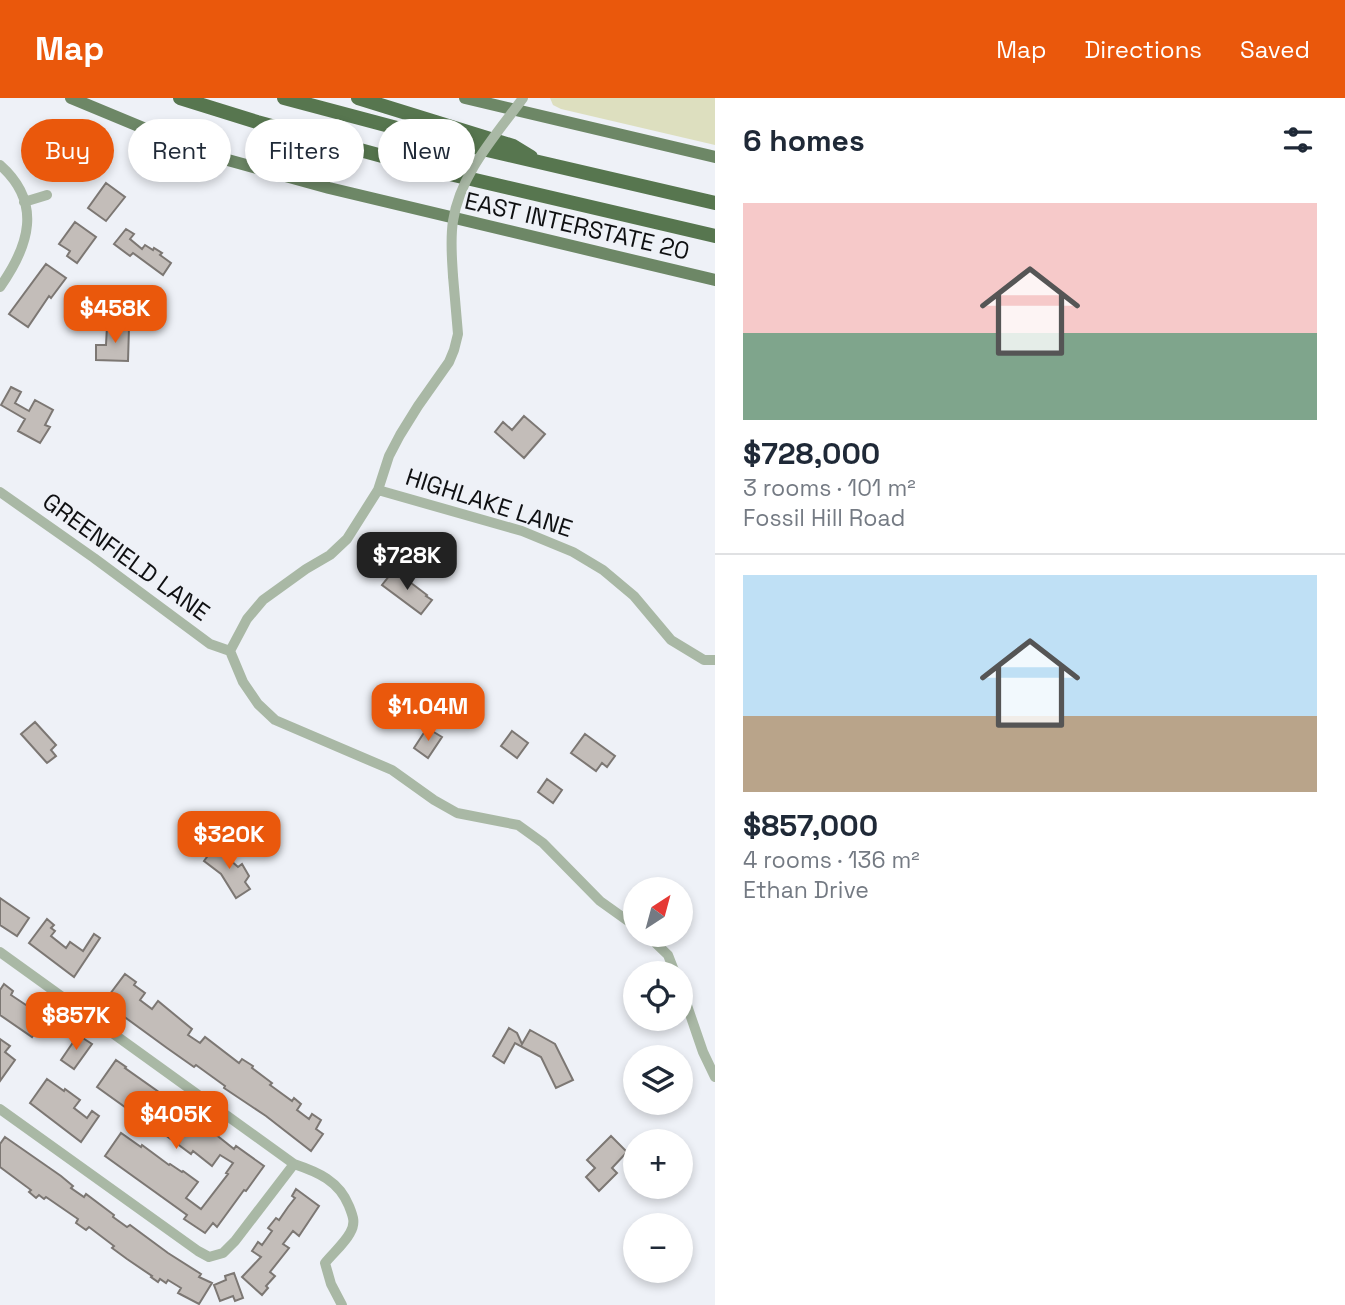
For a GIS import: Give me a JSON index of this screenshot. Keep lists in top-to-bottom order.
{
  "streets": {
    "main road": ["EAST INTERSTATE 20"],
    "street": ["HIGHLAKE LANE", "GREENFIELD LANE"]
  },
  "north": "top right",
  "page": {
    "header": "Map",
    "nav": ["Map", "Directions", "Saved"],
    "heading": "6 homes",
    "chip": [
      "Buy",
      "Rent",
      "Filters",
      "New"
    ],
    "list": [
      {
        "name": "$728,000",
        "note": "3 rooms · 101 m² · Fossil Hill Road"
      },
      {
        "name": "$857,000",
        "note": "4 rooms · 136 m² · Ethan Drive"
      }
    ],
    "price": [
      "$458K",
      "$728K",
      "$1.04M",
      "$320K",
      "$857K",
      "$405K"
    ],
    "map_buttons": ["+", "−"]
  }
}
